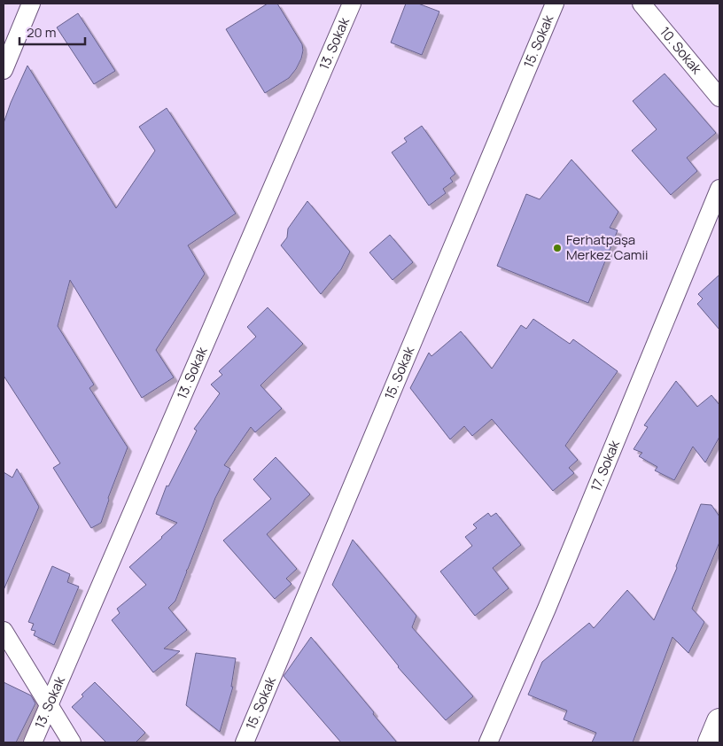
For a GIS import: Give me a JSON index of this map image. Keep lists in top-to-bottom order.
{
  "streets": {
    "street": [
      "15. Sokak",
      "13. Sokak",
      "10. Sokak",
      "17. Sokak"
    ]
  },
  "places": ["Ferhatpaşa Merkez Camii"],
  "scale_bar": "20 m"
}
